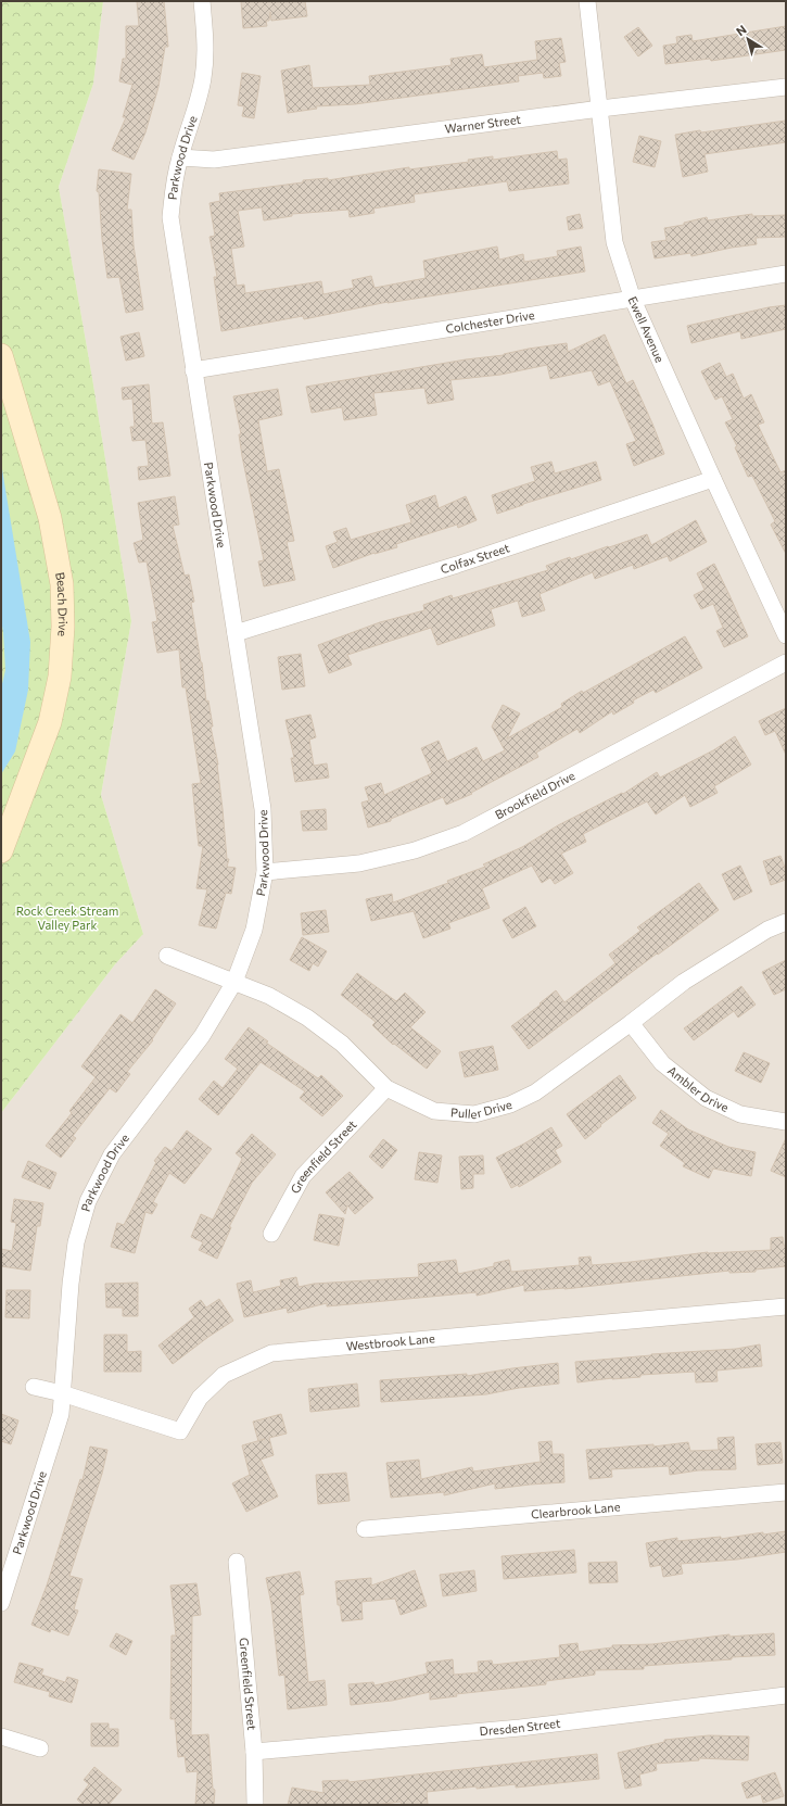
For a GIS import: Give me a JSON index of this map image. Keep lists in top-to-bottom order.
{
  "streets": {
    "street": [
      "Warner Street",
      "Parkwood Drive",
      "Colchester Drive",
      "Ewell Avenue",
      "Colfax Street",
      "Beach Drive",
      "Brookfield Drive",
      "Ambler Drive",
      "Puller Drive",
      "Greenfield Street",
      "Westbrook Lane",
      "Clearbrook Lane",
      "Dresden Street"
    ]
  },
  "crossings": [
    ["Warner Street", "Parkwood Drive"],
    ["Warner Street", "Ewell Avenue"],
    ["Parkwood Drive", "Colchester Drive"],
    ["Parkwood Drive", "Colfax Street"],
    ["Parkwood Drive", "Brookfield Drive"],
    ["Parkwood Drive", "Puller Drive"],
    ["Parkwood Drive", "Westbrook Lane"],
    ["Colchester Drive", "Ewell Avenue"],
    ["Ewell Avenue", "Colfax Street"],
    ["Ambler Drive", "Puller Drive"],
    ["Puller Drive", "Greenfield Street"],
    ["Greenfield Street", "Dresden Street"]
  ],
  "parks": ["Rock Creek Stream Valley Park"],
  "north": "top left"
}
